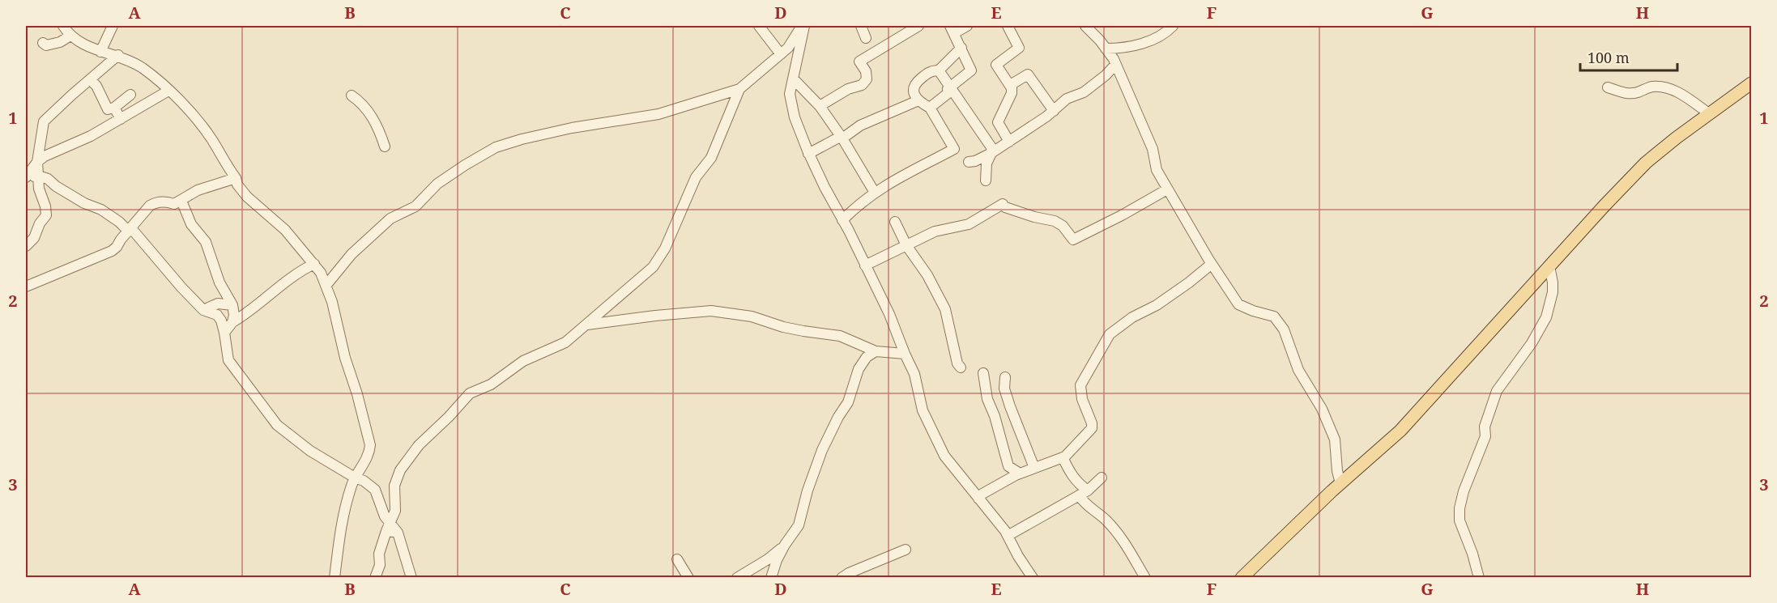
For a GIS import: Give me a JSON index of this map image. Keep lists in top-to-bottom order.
{
  "scale_bar": "100 m",
  "grid": {
    "columns": [
      "A",
      "B",
      "C",
      "D",
      "E",
      "F",
      "G",
      "H"
    ],
    "rows": ["1", "2", "3"]
  }
}
